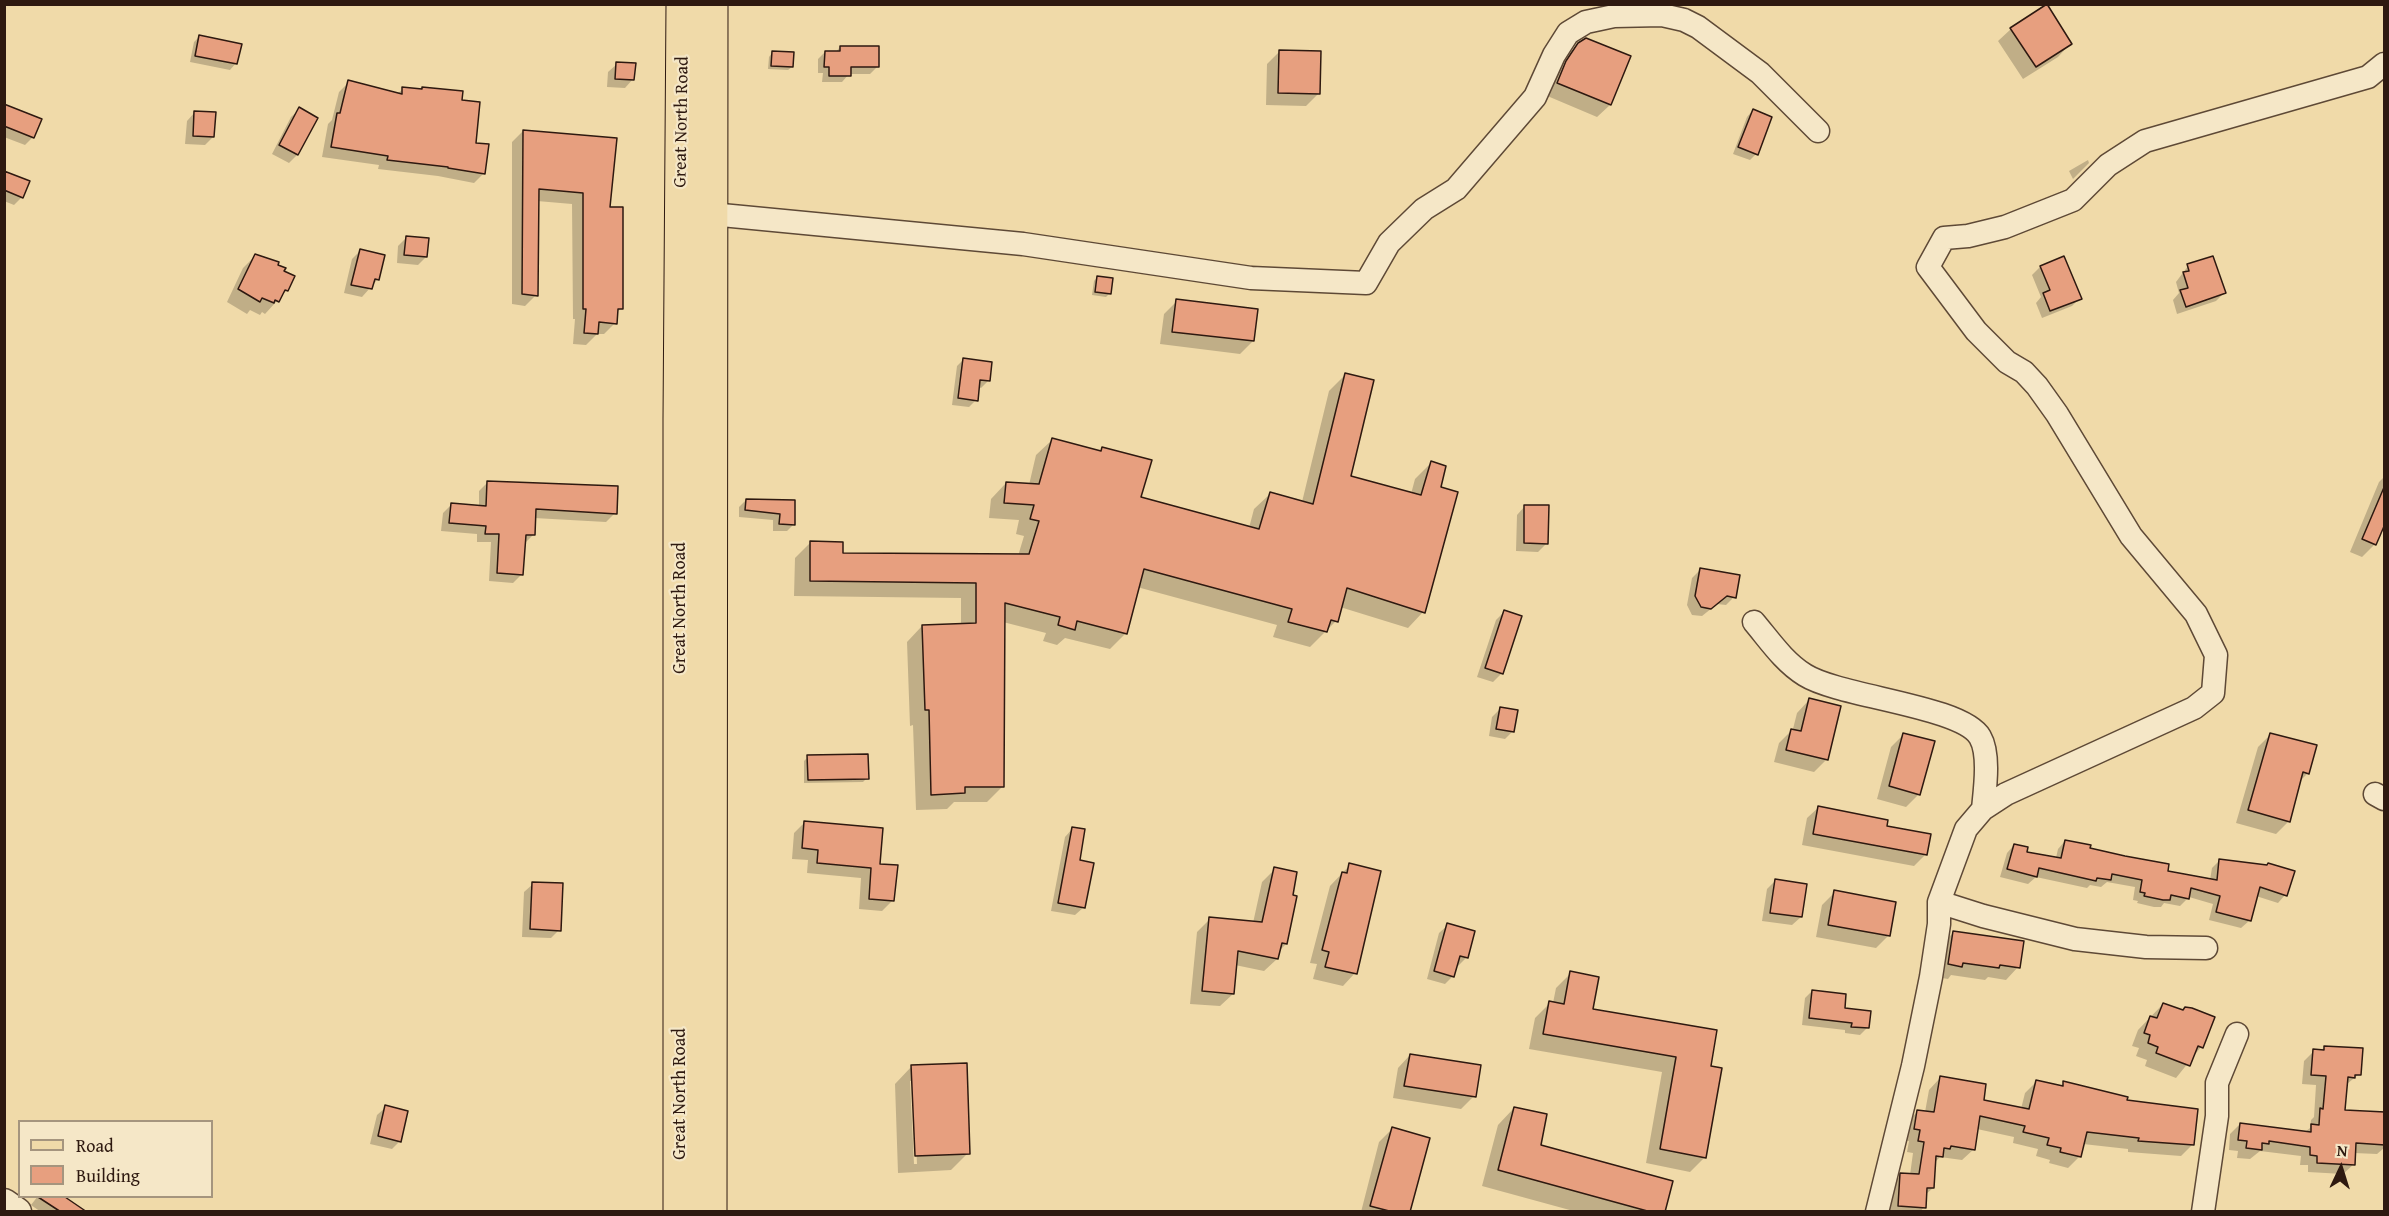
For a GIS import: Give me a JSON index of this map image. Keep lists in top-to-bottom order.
{
  "streets": {
    "main road": ["Great North Road"]
  },
  "legend": ["Road", "Building"],
  "north": "top"
}
